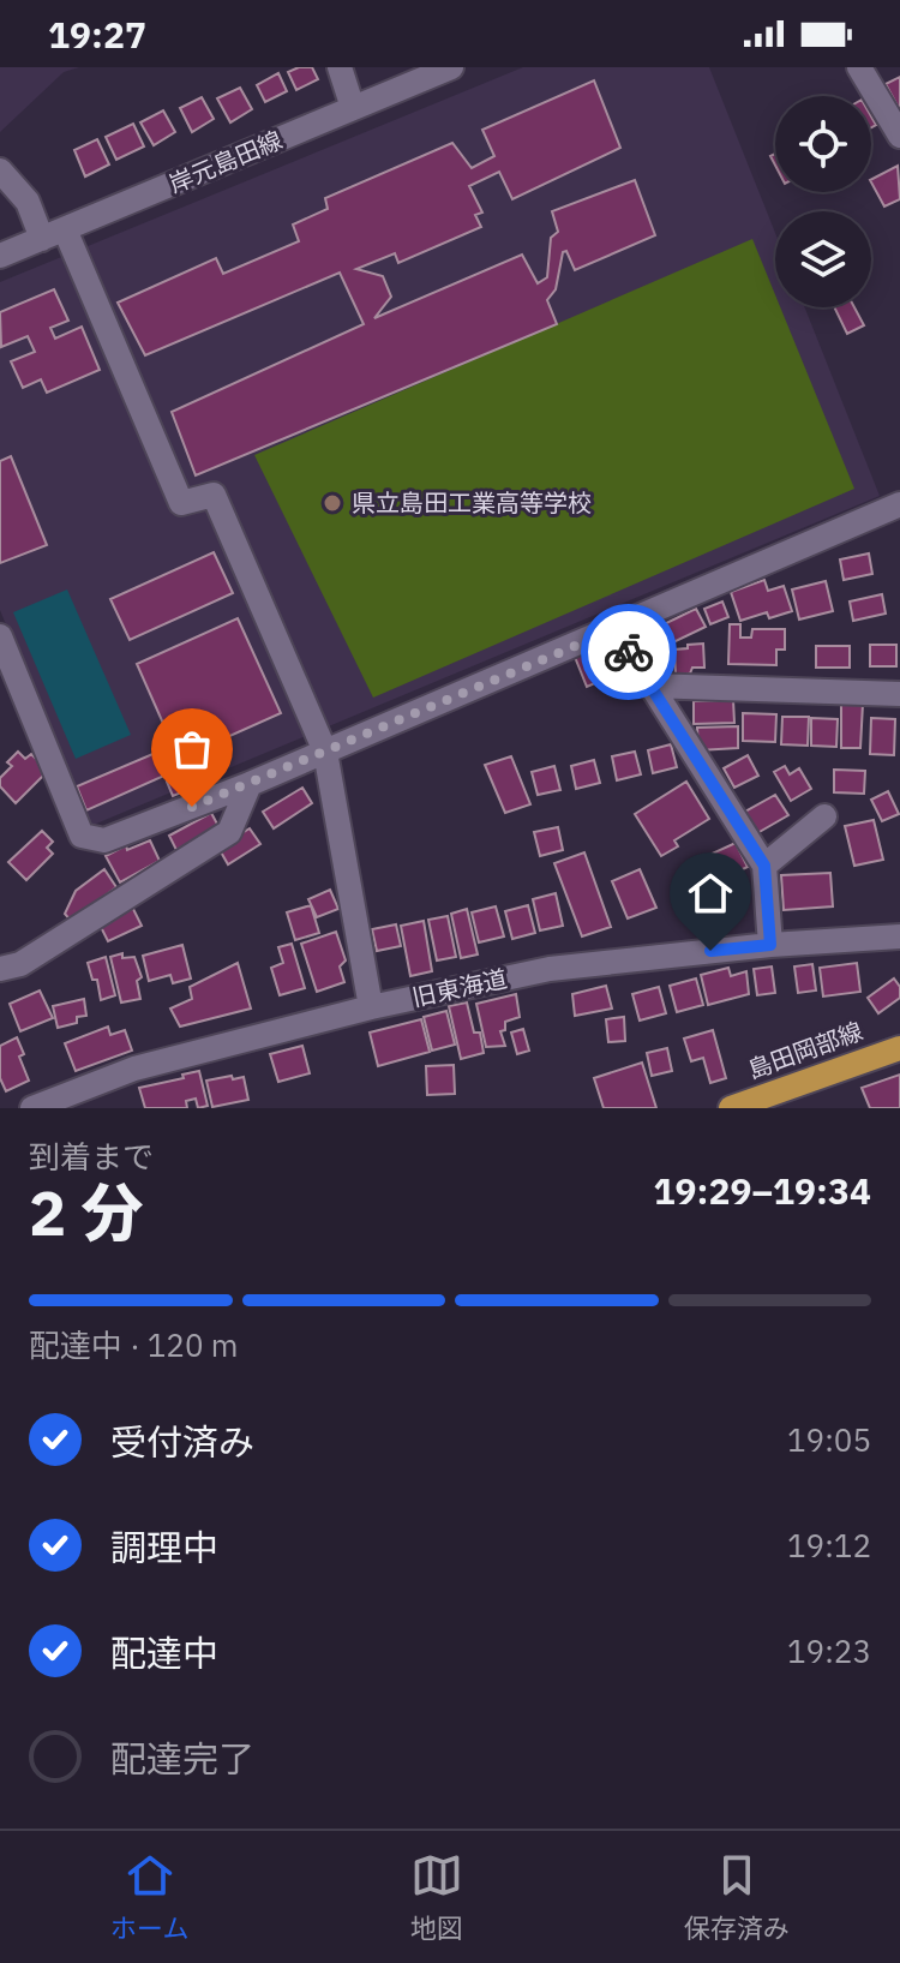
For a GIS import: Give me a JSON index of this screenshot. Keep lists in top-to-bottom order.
{
  "streets": {
    "main road": ["島田岡部線"],
    "street": ["岸元島田線", "旧東海道"]
  },
  "places": ["県立島田工業高等学校"],
  "page": {
    "status": "19:27",
    "heading": ["2 分", "到着まで", "19:29–19:34"],
    "bar": "配達中 · 120 m",
    "list": [
      ["受付済み", "19:05"],
      ["調理中", "19:12"],
      ["配達中", "19:23"],
      "配達完了"
    ],
    "tabs": ["ホーム", "地図", "保存済み"]
  }
}
